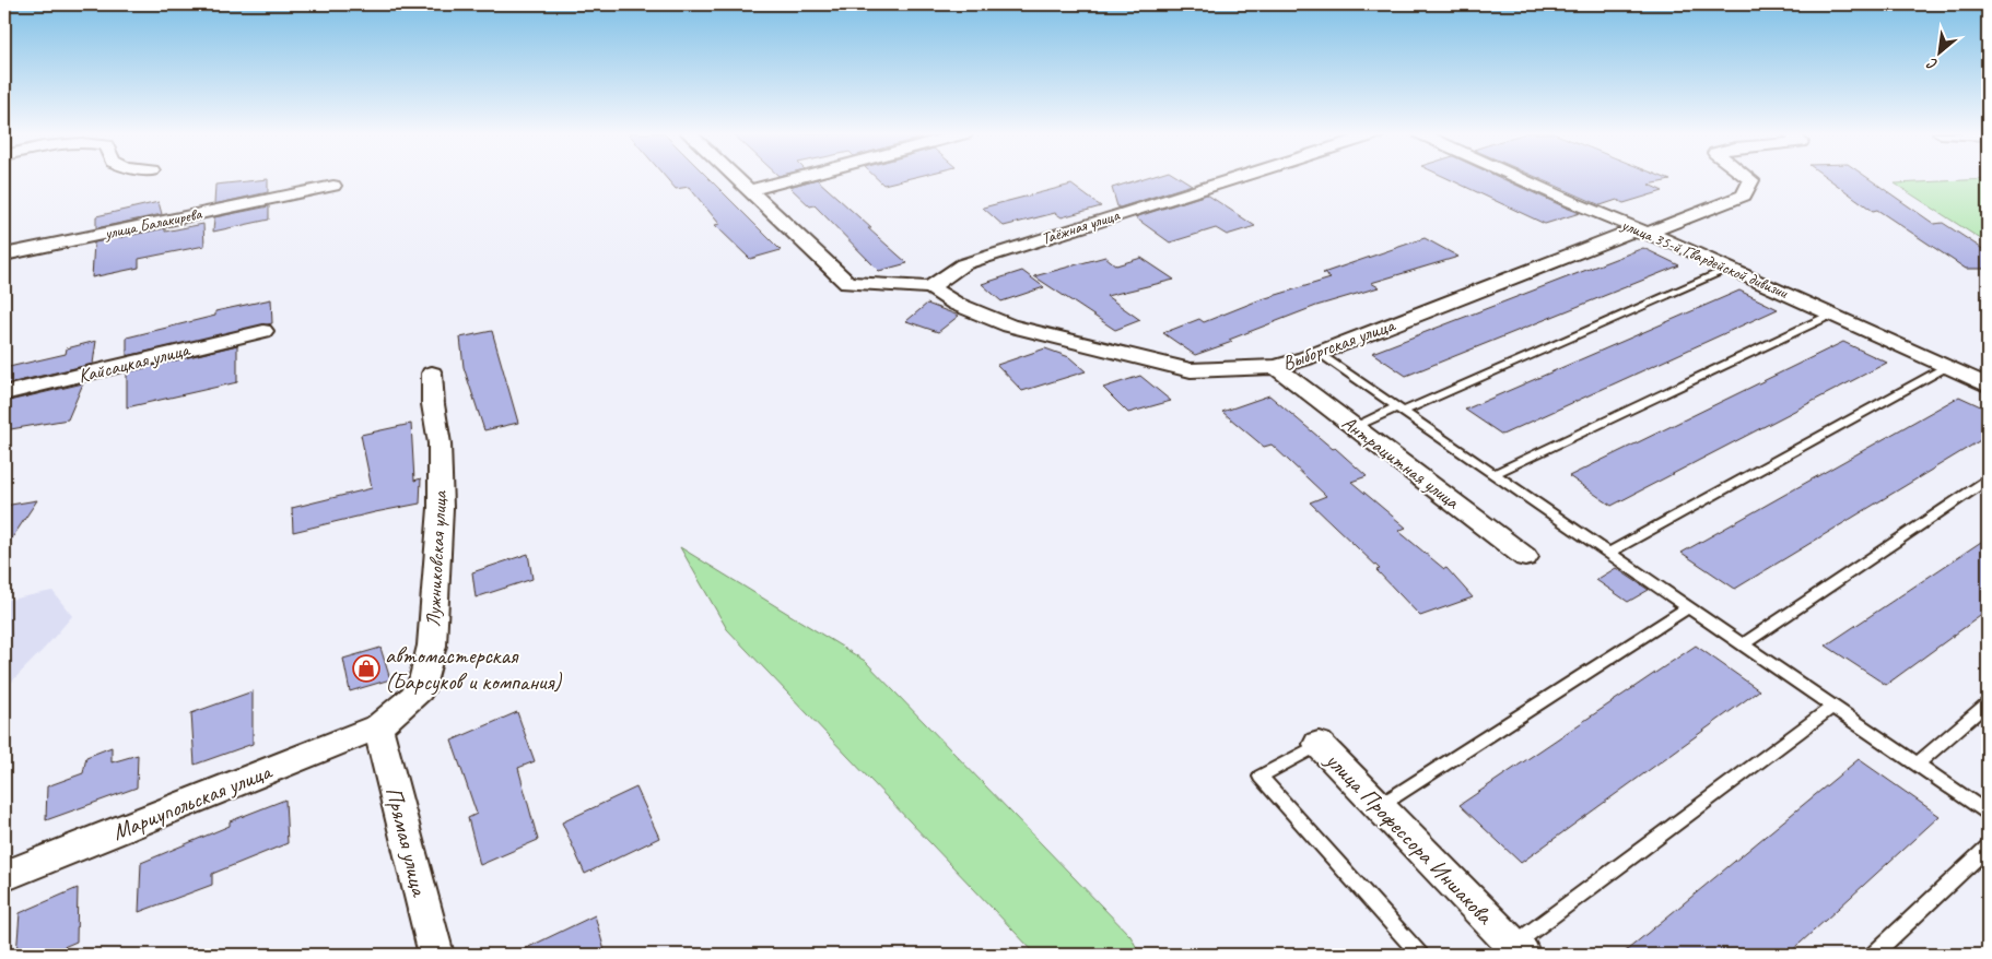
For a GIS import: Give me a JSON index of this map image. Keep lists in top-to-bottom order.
{
  "streets": {
    "street": [
      "улица Балакирева",
      "Таёжная улица",
      "улица 35-й Гвардейской дивизии",
      "Выборгская улица",
      "Кайсацкая улица",
      "Антрацитная улица",
      "Лужниковская улица",
      "Мариупольская улица",
      "улица Профессора Иншакова",
      "Прямая улица"
    ]
  },
  "crossings": [
    ["Таёжная улица", "Выборгская улица"],
    ["улица 35-й Гвардейской дивизии", "Выборгская улица"],
    ["Выборгская улица", "Антрацитная улица"],
    ["Лужниковская улица", "Мариупольская улица"],
    ["Лужниковская улица", "Прямая улица"],
    ["Мариупольская улица", "Прямая улица"]
  ],
  "places": {
    "shop": ["автомастерская (Барсуков и компания)"]
  },
  "north": "bottom left"
}
